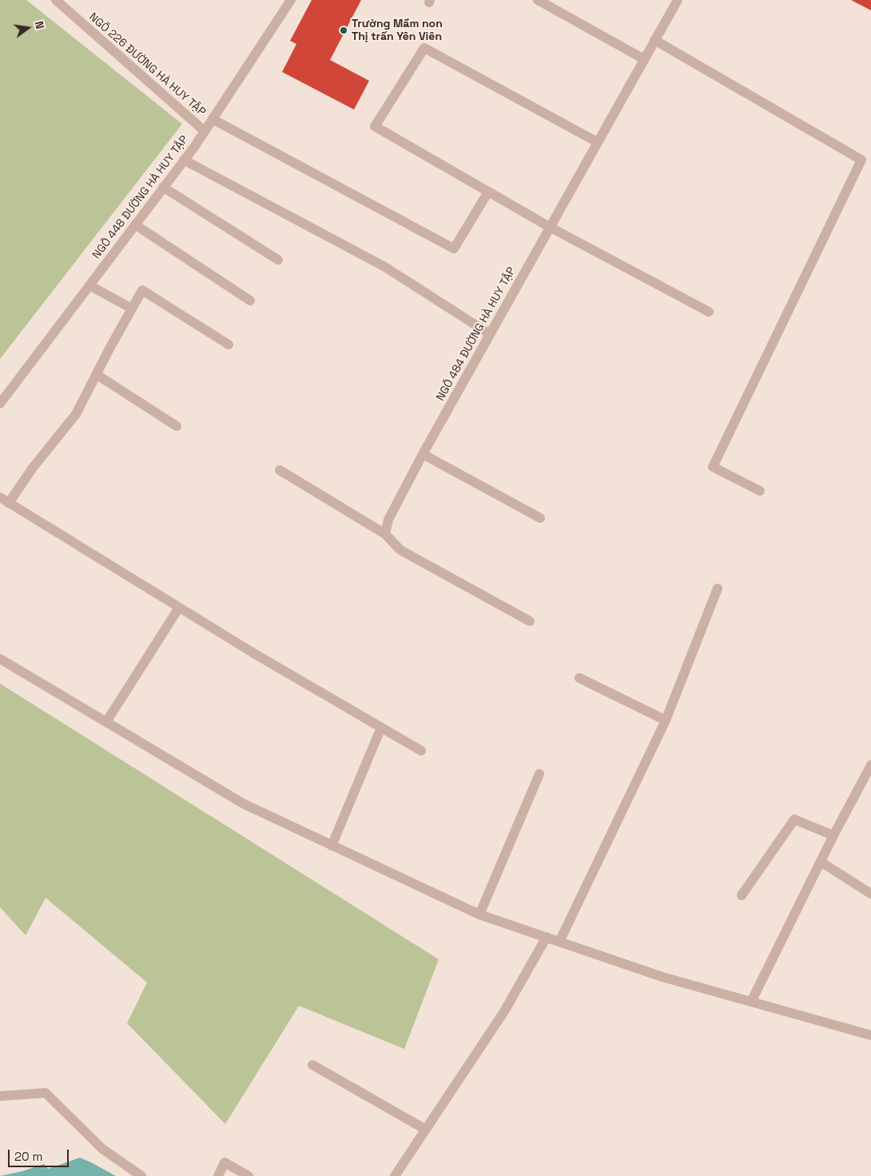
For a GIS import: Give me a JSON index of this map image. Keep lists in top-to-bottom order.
{
  "streets": {
    "street": ["NGÕ 226 ĐƯỜNG HÀ HUY TẬP", "NGÕ 448 ĐƯỜNG HÀ HUY TẬP", "NGÕ 484 ĐƯỜNG HÀ HUY TẬP"]
  },
  "crossings": [
    ["NGÕ 226 ĐƯỜNG HÀ HUY TẬP", "NGÕ 448 ĐƯỜNG HÀ HUY TẬP"]
  ],
  "places": ["Trường Mầm non Thị trấn Yên Viên"],
  "scale_bar": "20 m",
  "north": "right"
}
